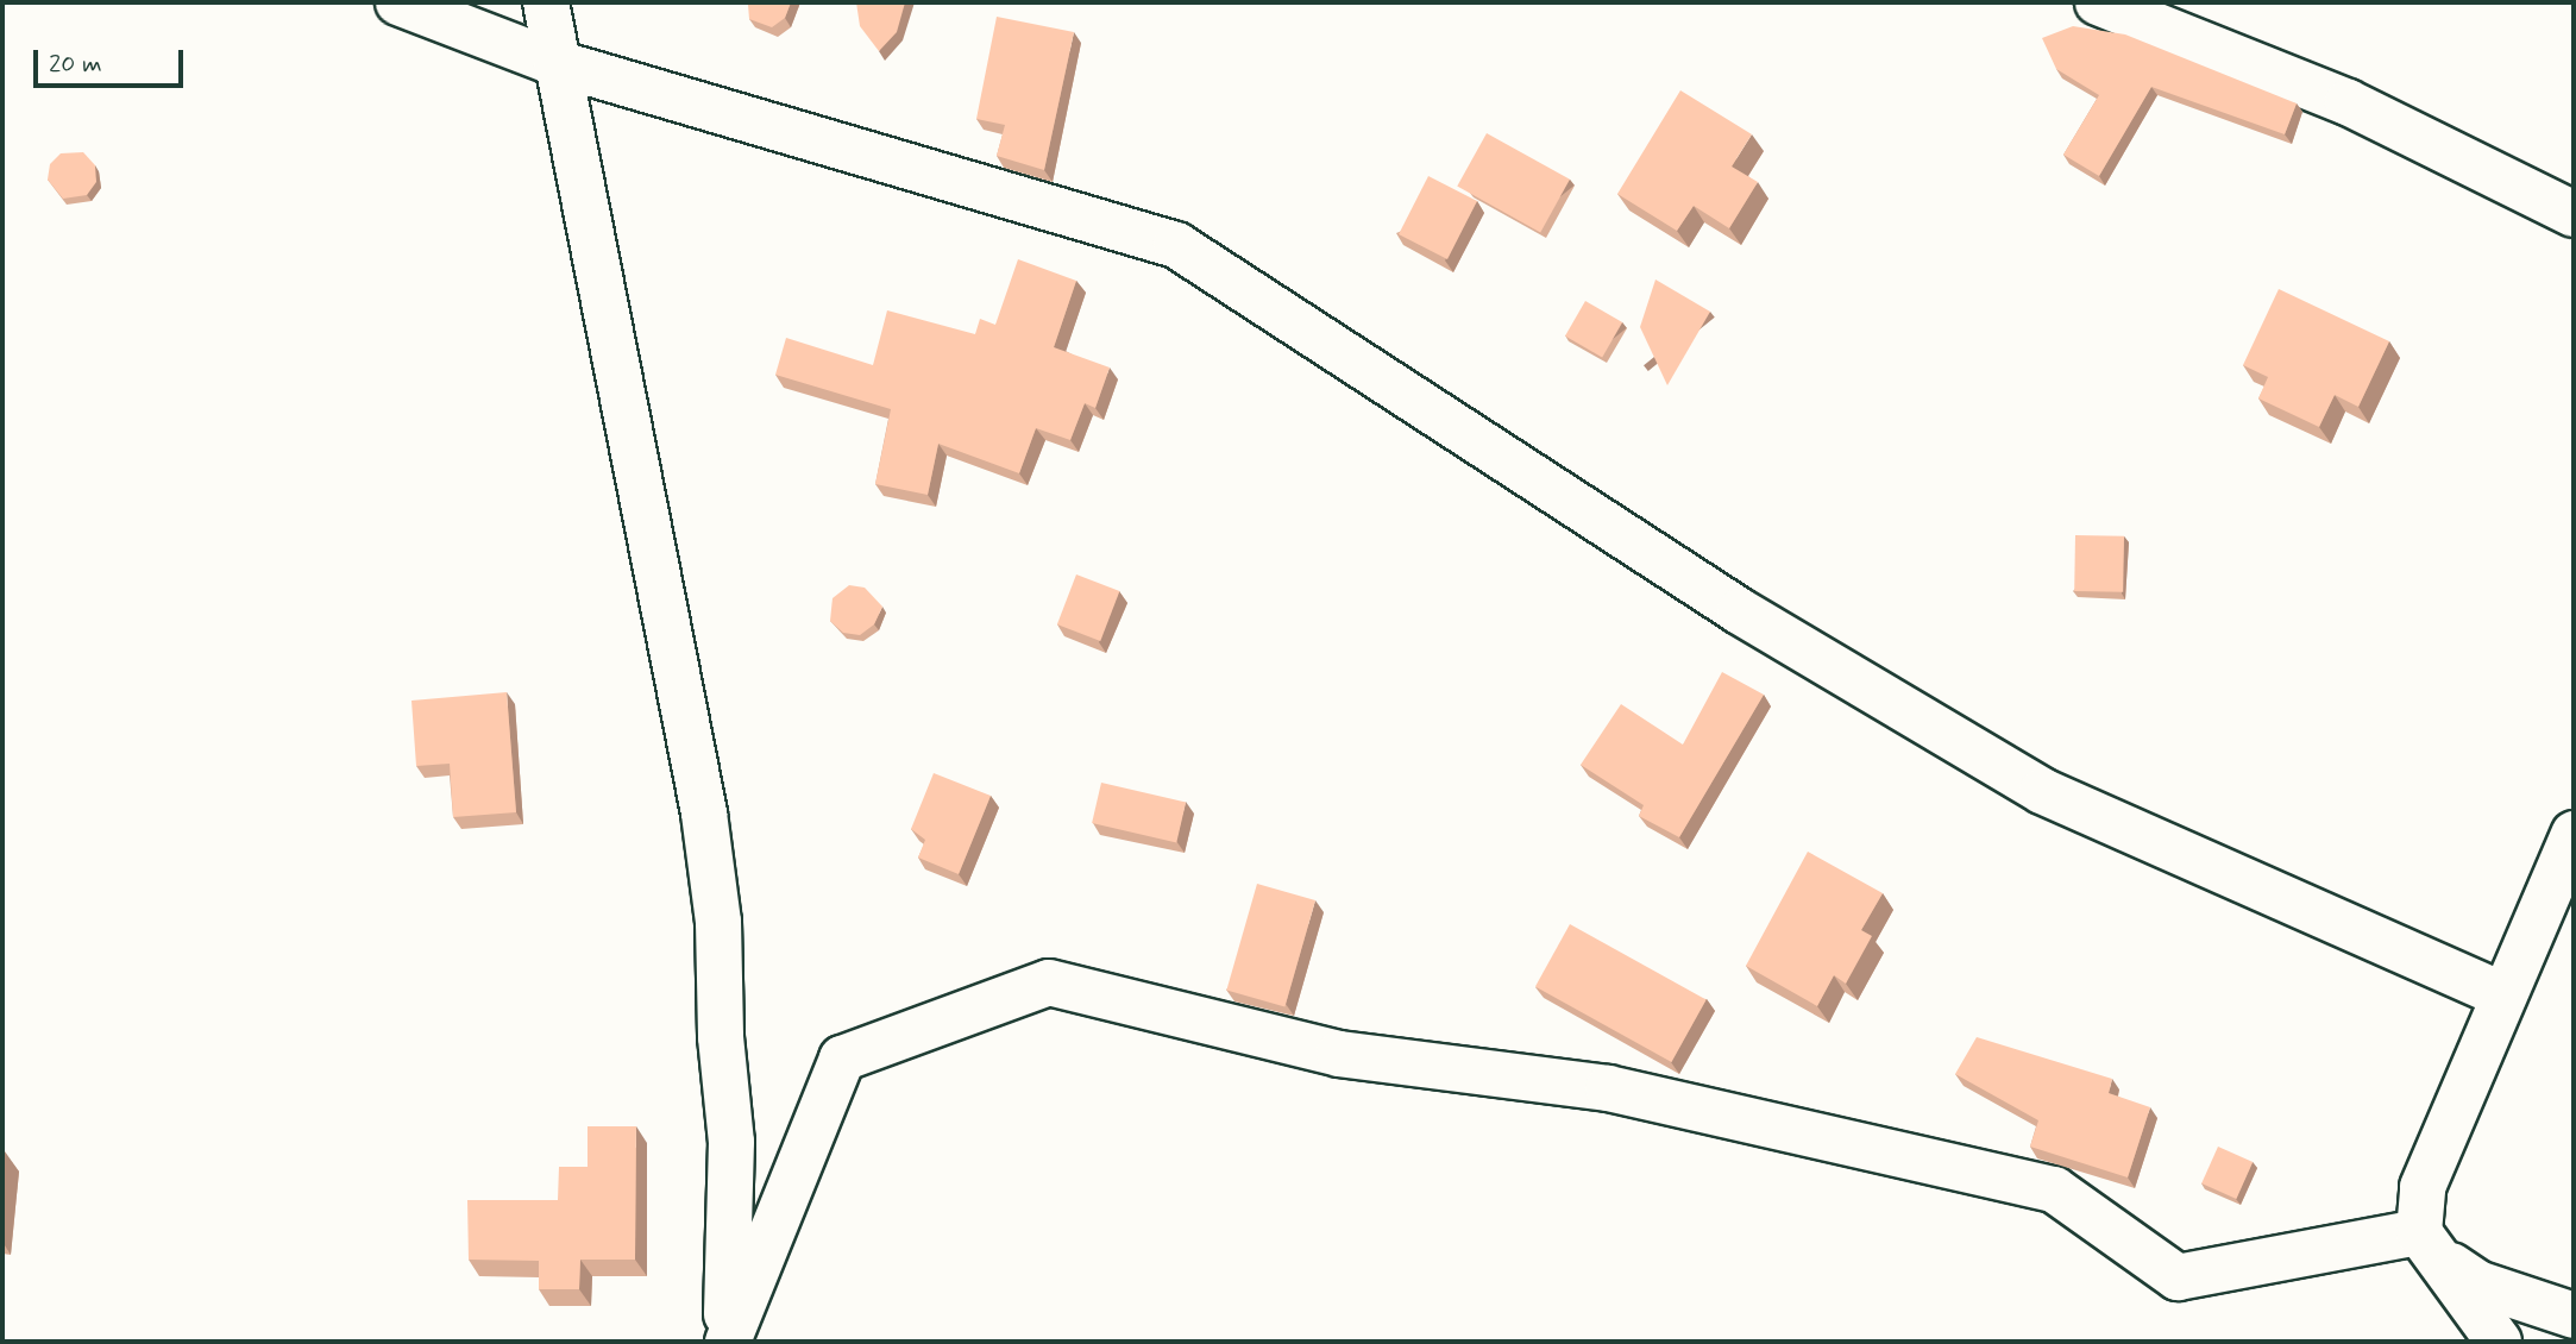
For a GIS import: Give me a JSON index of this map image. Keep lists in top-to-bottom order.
{
  "scale_bar": "20 m"
}
